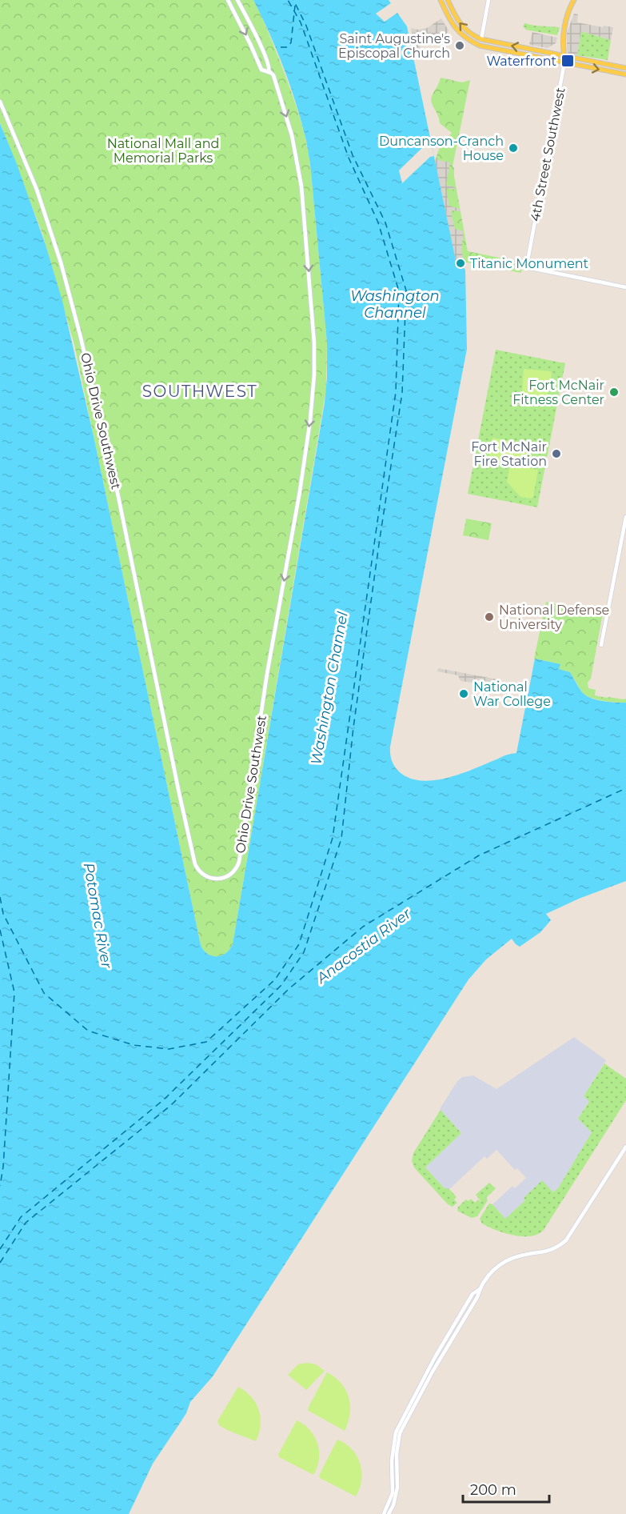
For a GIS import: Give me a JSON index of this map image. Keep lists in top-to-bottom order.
{
  "streets": {
    "main road": ["4th Street Southwest"],
    "street": ["Ohio Drive Southwest"]
  },
  "districts": ["SOUTHWEST"],
  "water": ["Washington Channel", "Potomac River", "Anacostia River"],
  "parks": ["National Mall and Memorial Parks"],
  "places": {
    "other": [
      "Saint Augustine's Episcopal Church",
      "Duncanson-Cranch House",
      "Titanic Monument",
      "Fort McNair Fitness Center",
      "Fort McNair Fire Station",
      "National Defense University",
      "National War College"
    ],
    "transit": ["Waterfront"]
  },
  "scale_bar": "200 m"
}
